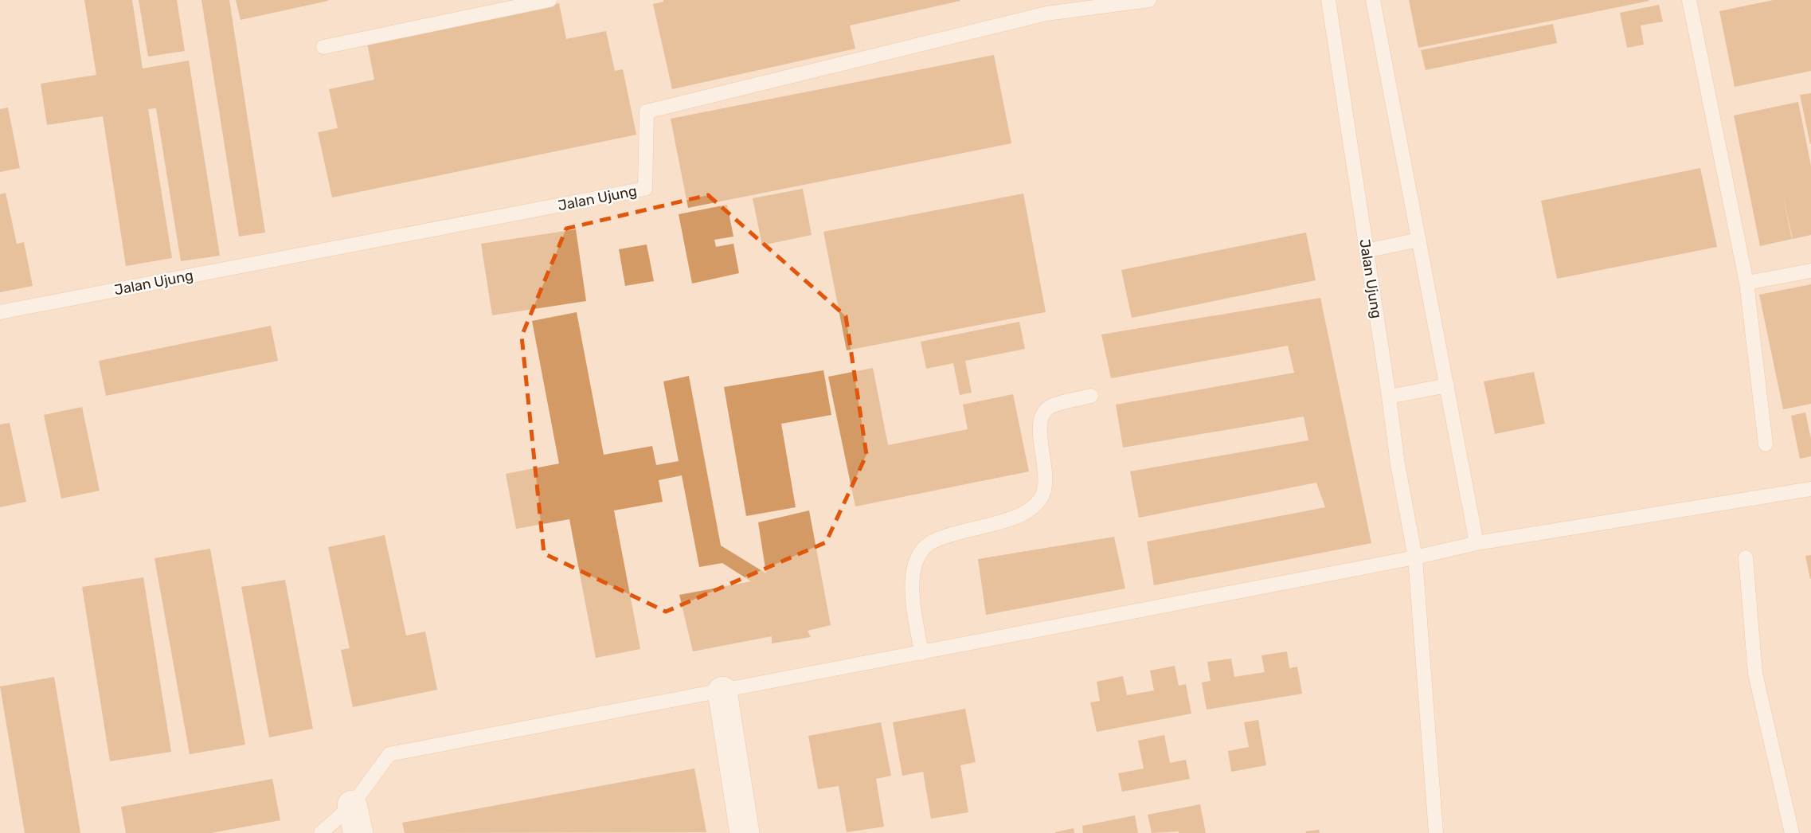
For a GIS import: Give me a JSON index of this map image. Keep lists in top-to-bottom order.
{
  "streets": {
    "lane": ["Jalan Ujung"]
  }
}
